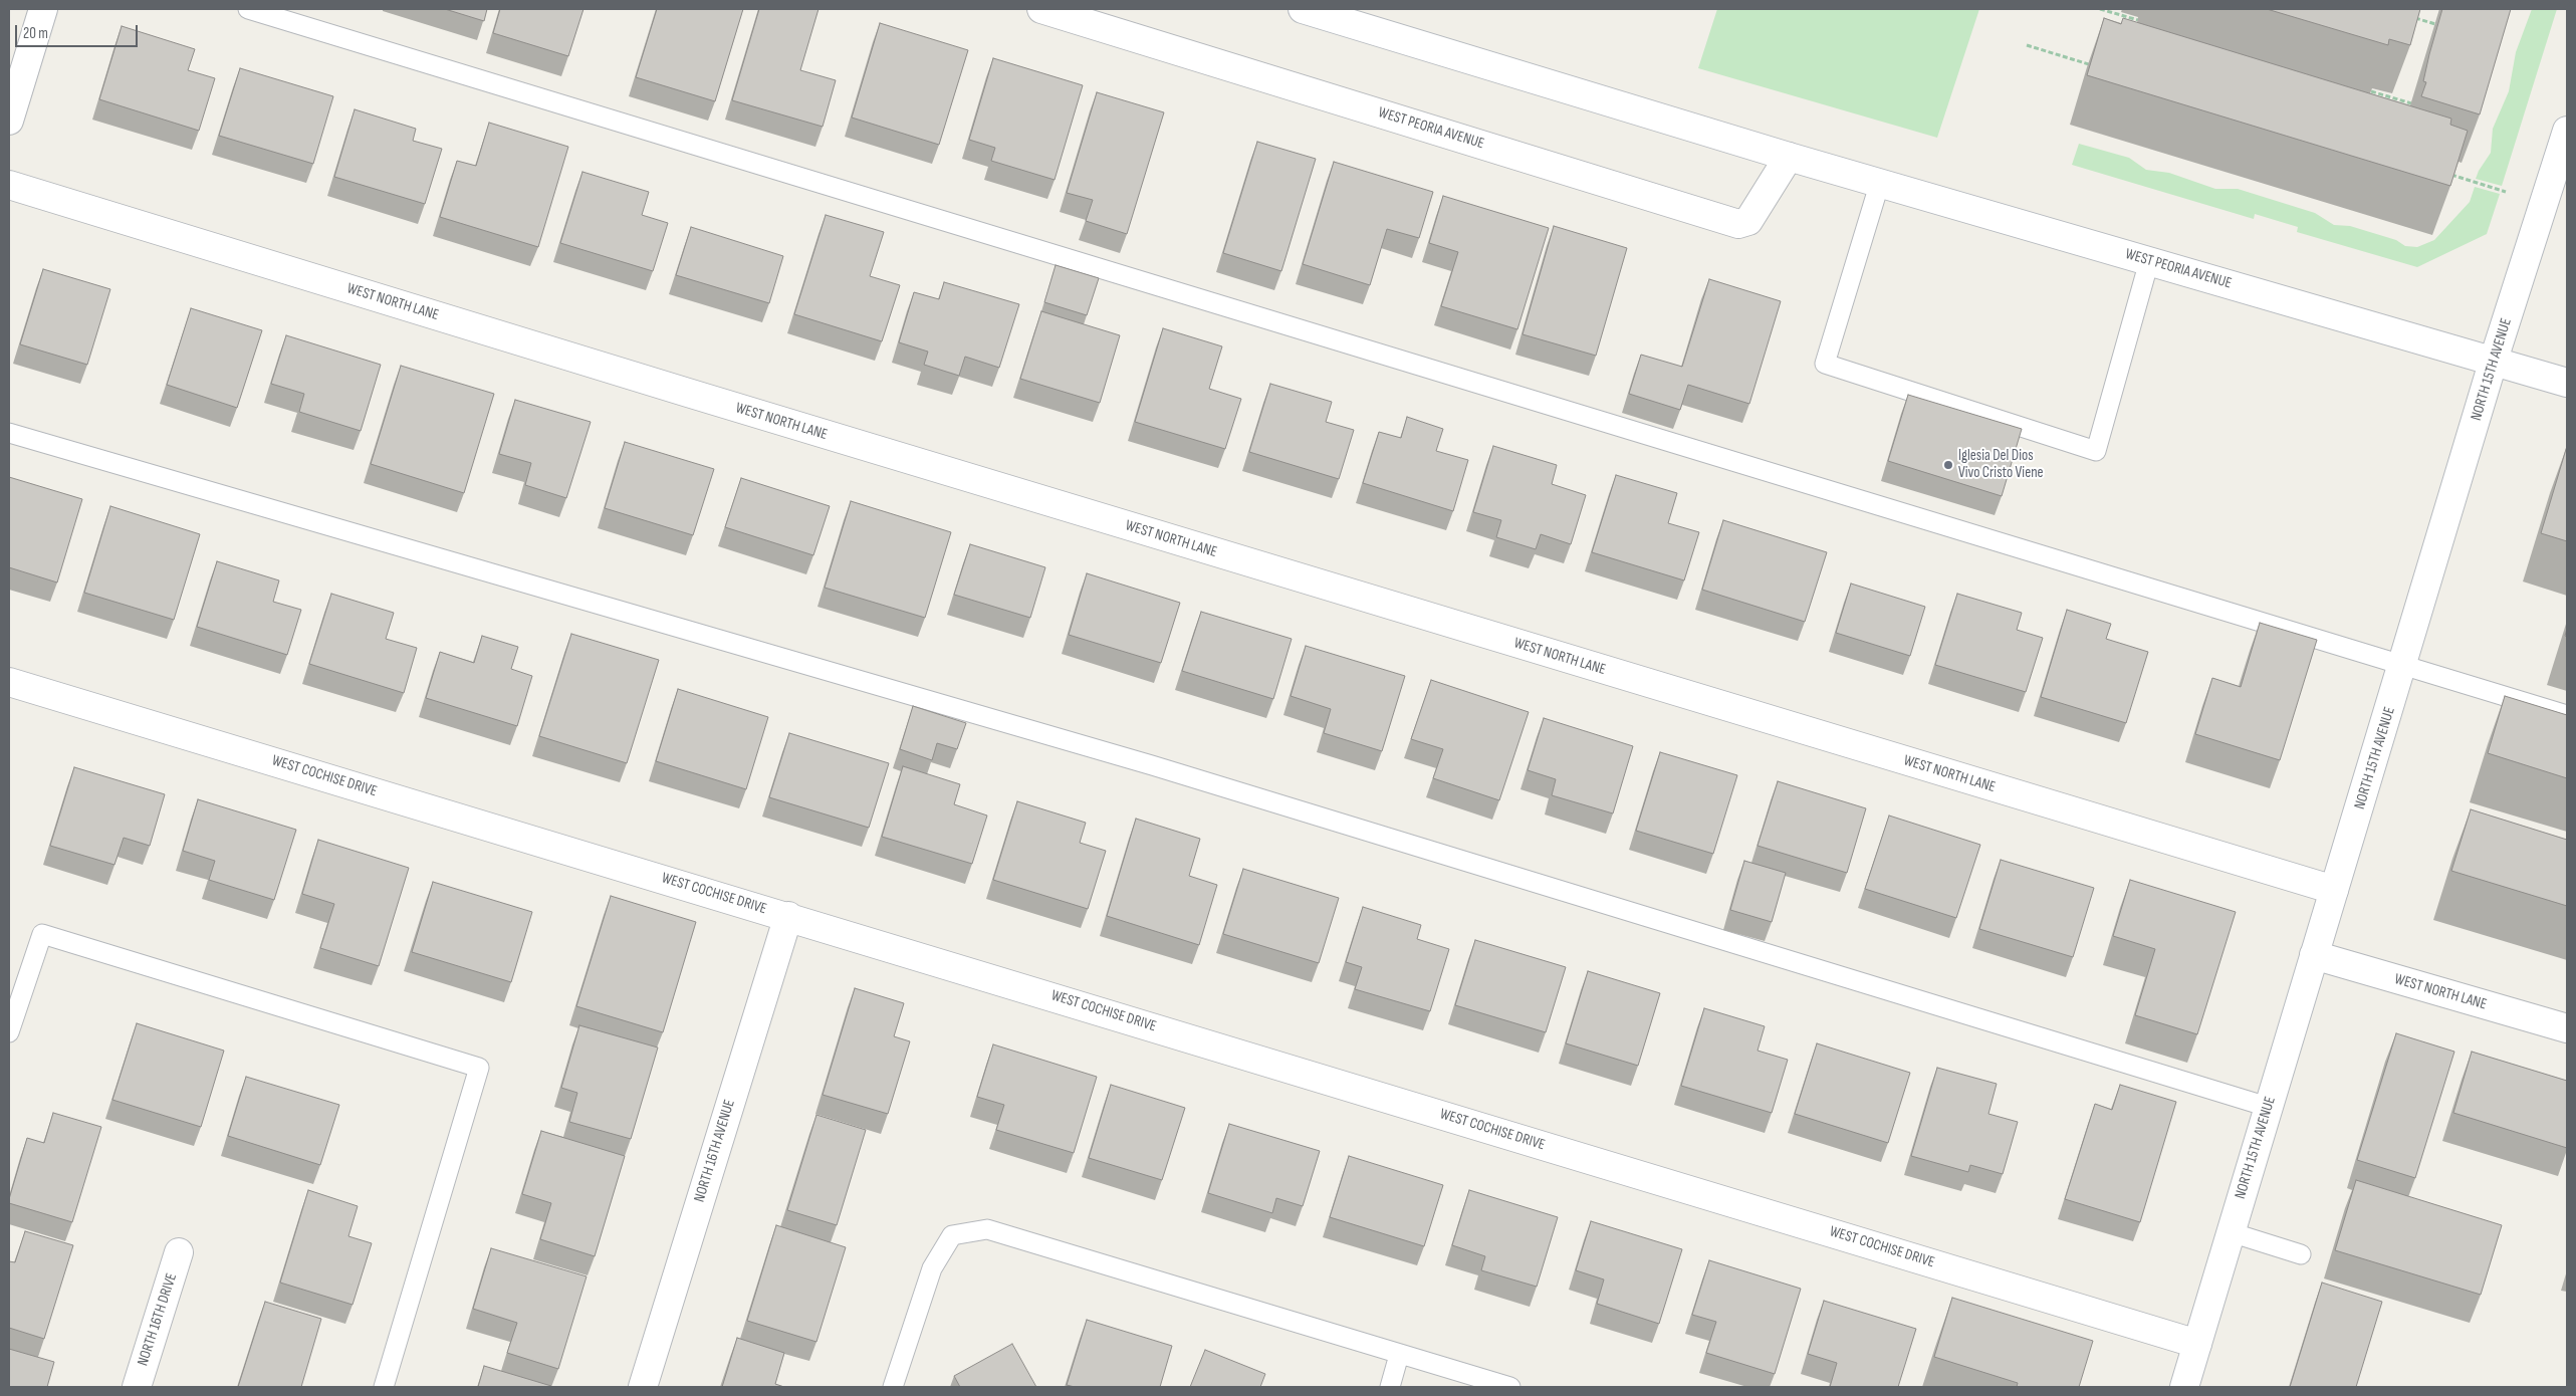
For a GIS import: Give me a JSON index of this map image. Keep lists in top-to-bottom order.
{
  "streets": {
    "street": [
      "WEST PEORIA AVENUE",
      "WEST NORTH LANE",
      "NORTH 15TH AVENUE",
      "WEST COCHISE DRIVE",
      "NORTH 16TH AVENUE",
      "NORTH 16TH DRIVE"
    ]
  },
  "crossings": [
    ["WEST PEORIA AVENUE", "NORTH 15TH AVENUE"],
    ["WEST NORTH LANE", "NORTH 15TH AVENUE"],
    ["NORTH 15TH AVENUE", "WEST COCHISE DRIVE"],
    ["WEST COCHISE DRIVE", "NORTH 16TH AVENUE"]
  ],
  "places": ["Iglesia Del Dios Vivo Cristo Viene"],
  "scale_bar": "20 m"
}
